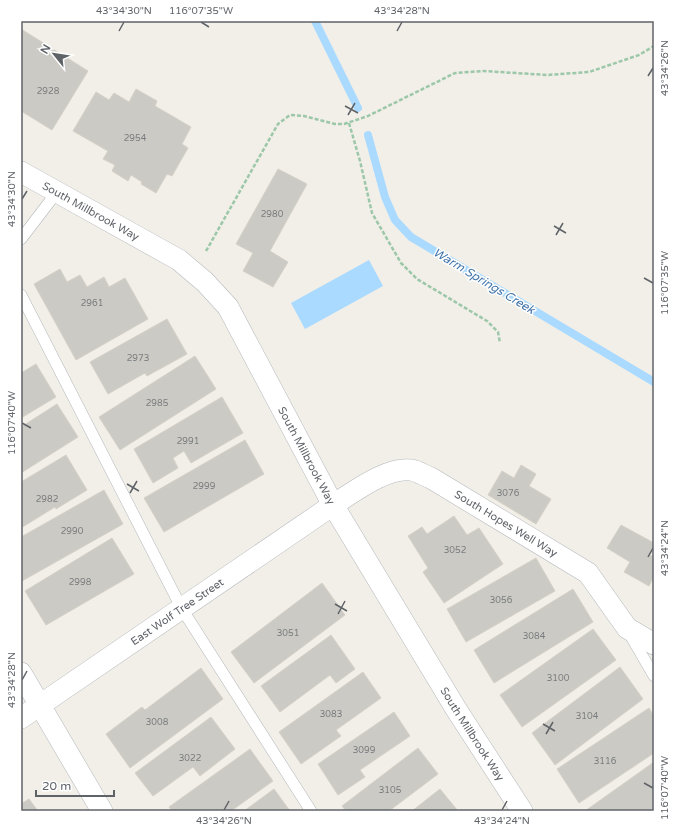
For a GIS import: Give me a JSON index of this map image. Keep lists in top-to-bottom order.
{
  "streets": {
    "street": ["South Millbrook Way", "South Hopes Well Way", "East Wolf Tree Street"]
  },
  "crossings": [
    ["South Millbrook Way", "South Hopes Well Way"],
    ["South Millbrook Way", "East Wolf Tree Street"],
    ["South Hopes Well Way", "East Wolf Tree Street"]
  ],
  "water": ["Warm Springs Creek"],
  "house_numbers": [
    "2928",
    "2954",
    "2980",
    "2961",
    "2973",
    "2985",
    "2991",
    "2999",
    "3076",
    "2982",
    "2990",
    "3052",
    "2998",
    "3056",
    "3051",
    "3084",
    "3100",
    "3083",
    "3104",
    "3008",
    "3099",
    "3022",
    "3116",
    "3105"
  ],
  "scale_bar": "20 m",
  "north": "top left",
  "coordinates": [
    "43°34'30\"N",
    "116°07'35\"W",
    "43°34'28\"N",
    "43°34'26\"N",
    "116°07'40\"W",
    "43°34'24\"N"
  ]
}
